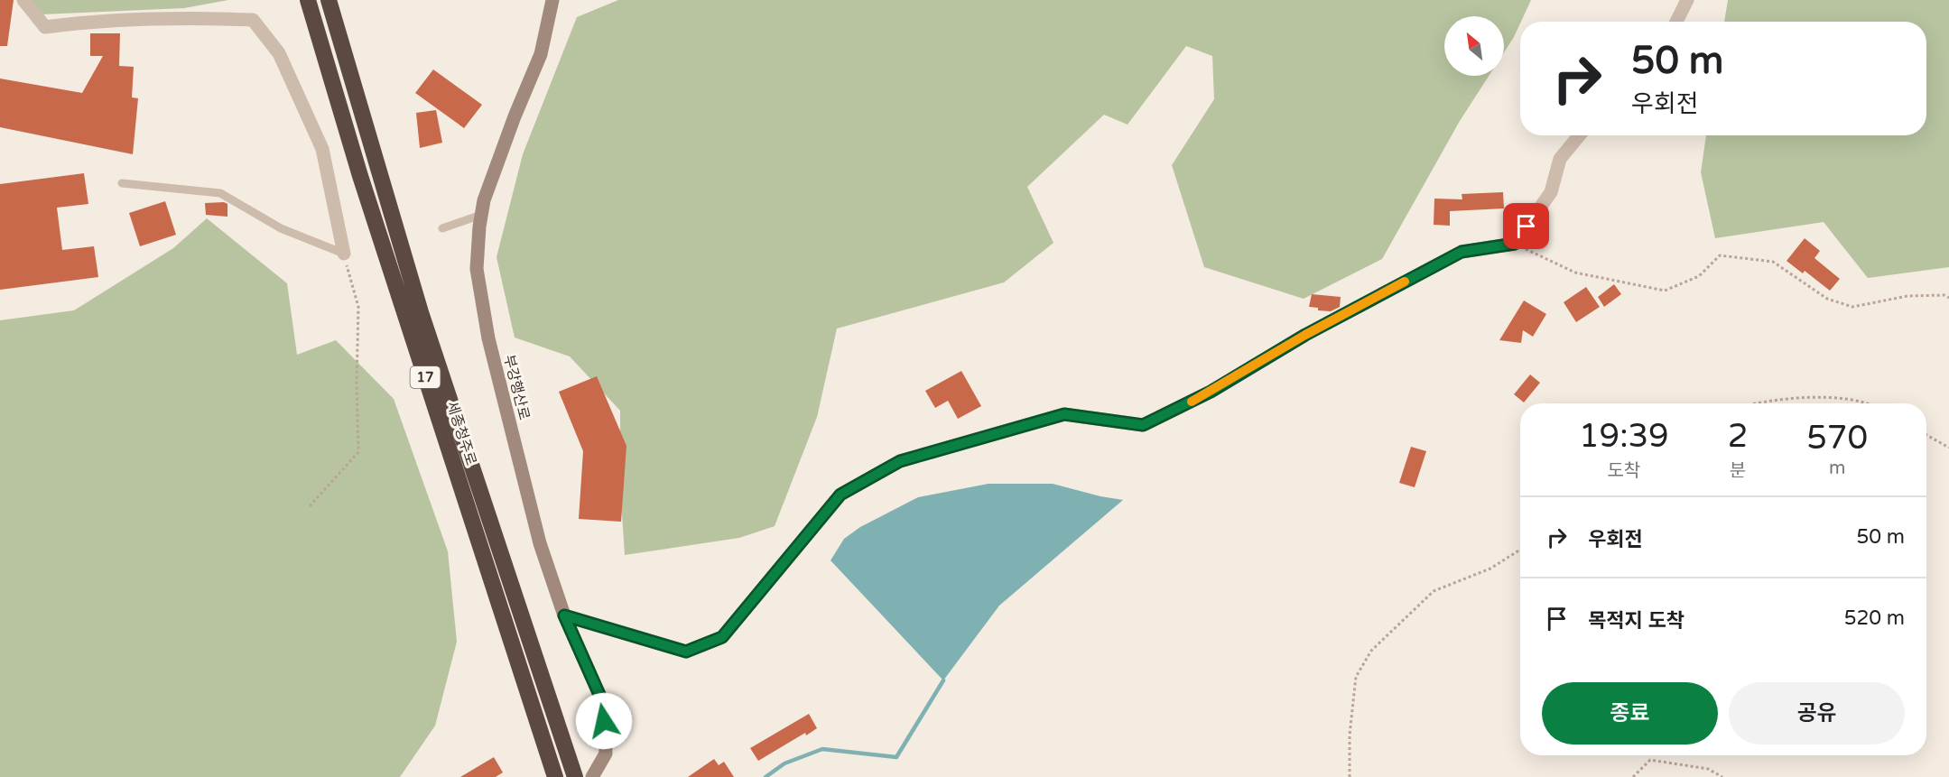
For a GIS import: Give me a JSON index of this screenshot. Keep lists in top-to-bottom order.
{
  "streets": {
    "highway": ["17", "세종청주로"],
    "street": ["부강행산로"]
  },
  "north": "top left",
  "page": {
    "turn": ["50 m", "우회전"],
    "eta": [
      "19:39",
      "도착",
      "2",
      "분",
      "570",
      "m"
    ],
    "list": [
      {
        "name": "우회전",
        "value": "50 m"
      },
      {
        "name": "목적지 도착",
        "value": "520 m"
      }
    ],
    "buttons": ["종료", "공유"]
  }
}
